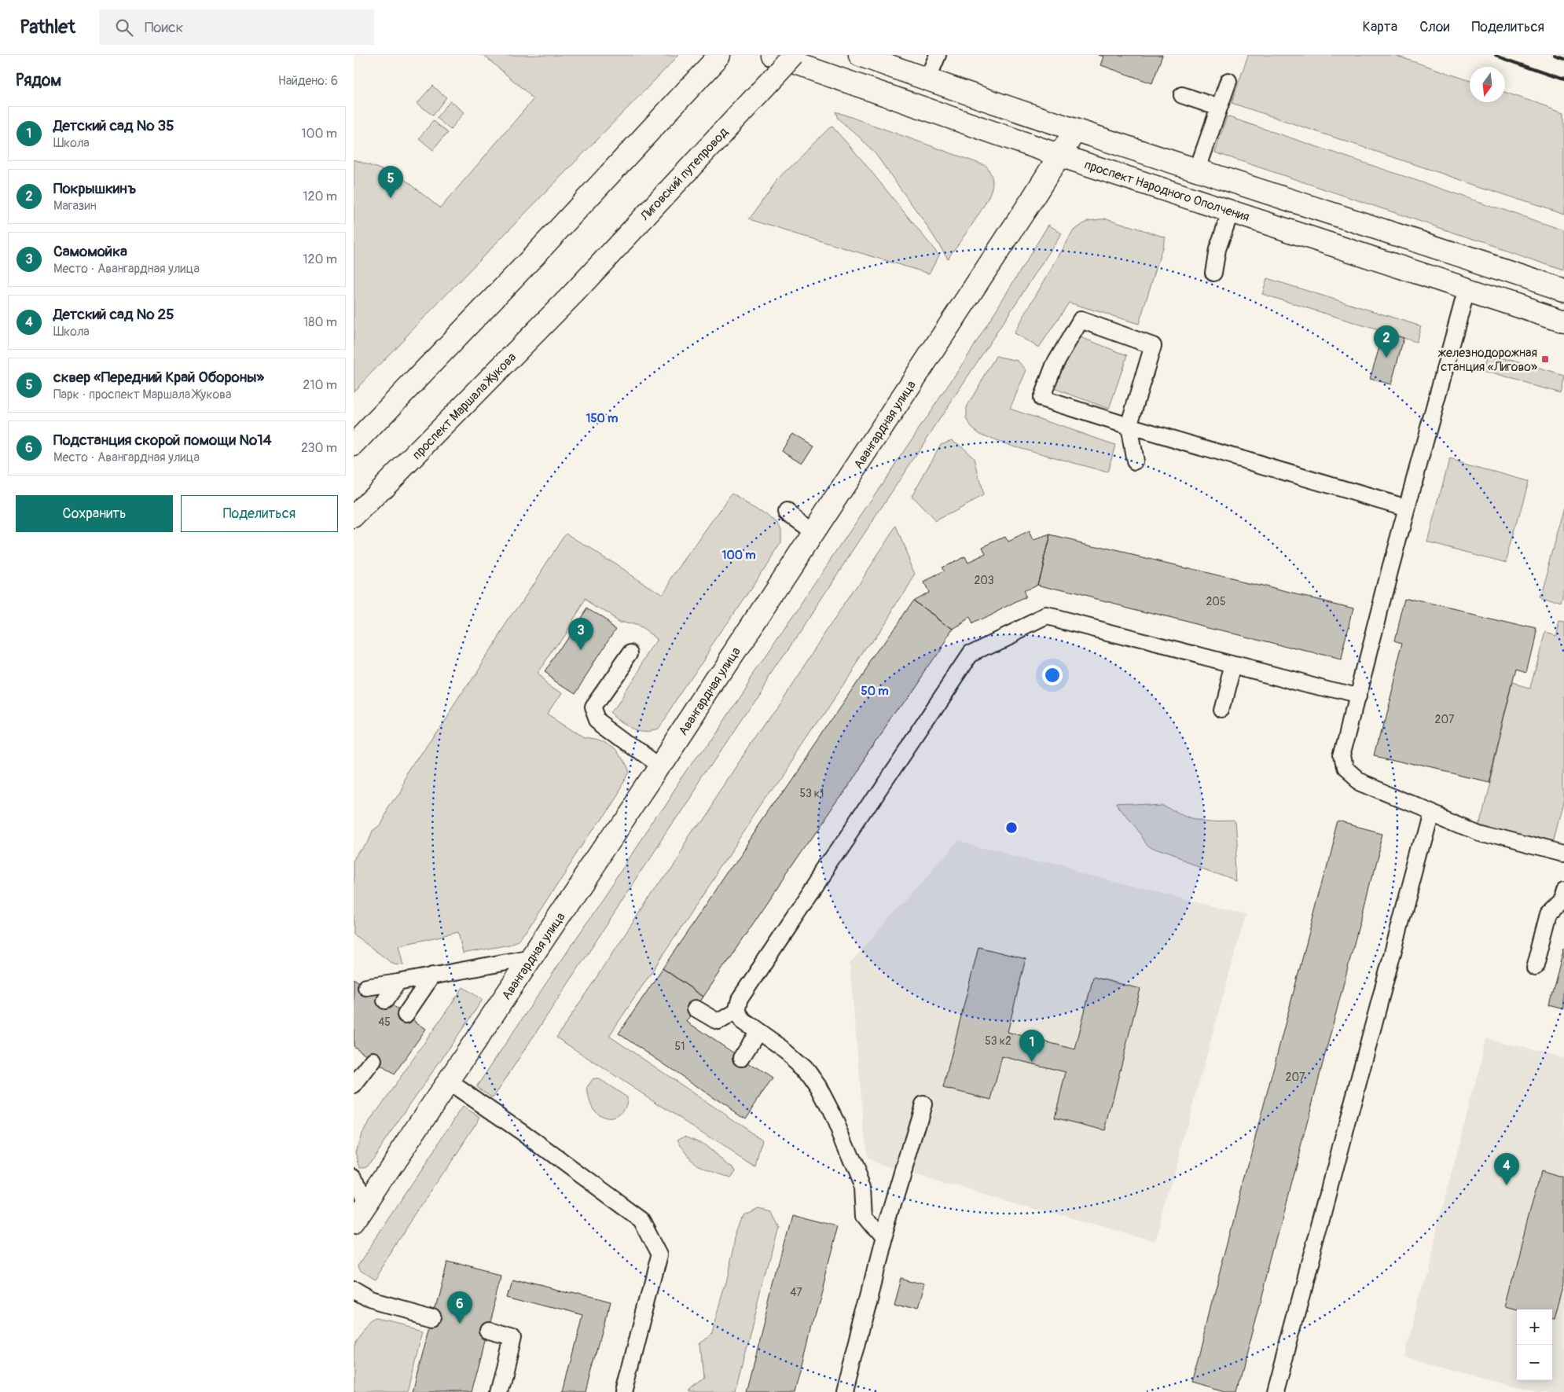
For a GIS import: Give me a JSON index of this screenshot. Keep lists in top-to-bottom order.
{
  "streets": {
    "main road": [
      "Лиговский путепровод",
      "проспект Народного Ополчения",
      "проспект Маршала Жукова",
      "Авангардная улица"
    ]
  },
  "crossings": [
    ["Лиговский путепровод", "проспект Маршала Жукова"],
    ["проспект Народного Ополчения", "Авангардная улица"]
  ],
  "places": {
    "transit": ["железнодорожная станция «Лигово»"]
  },
  "house_numbers": [
    "203",
    "205",
    "207",
    "53 к1",
    "45",
    "53 к2",
    "51",
    "207",
    "47"
  ],
  "north": "bottom",
  "page": {
    "header": "Pathlet",
    "search": "Поиск",
    "nav": ["Карта", "Слои", "Поделиться"],
    "heading": ["Рядом", "Найдено: 6"],
    "list": [
      {
        "mark": "1",
        "name": "Детский сад № 35",
        "note": "Школа",
        "value": "100 m"
      },
      {
        "mark": "2",
        "name": "Покрышкинъ",
        "note": "Магазин",
        "value": "120 m"
      },
      {
        "mark": "3",
        "name": "Самомойка",
        "note": "Место · Авангардная улица",
        "value": "120 m"
      },
      {
        "mark": "4",
        "name": "Детский сад № 25",
        "note": "Школа",
        "value": "180 m"
      },
      {
        "mark": "5",
        "name": "сквер «Передний Край Обороны»",
        "note": "Парк · проспект Маршала Жукова",
        "value": "210 m"
      },
      {
        "mark": "6",
        "name": "Подстанция скорой помощи №14",
        "note": "Место · Авангардная улица",
        "value": "230 m"
      }
    ],
    "pins": [
      "5",
      "2",
      "3",
      "1",
      "4",
      "6"
    ],
    "buttons": ["Сохранить", "Поделиться"],
    "map_buttons": ["+", "−"]
  },
  "rings": ["150 m", "100 m", "50 m"]
}
